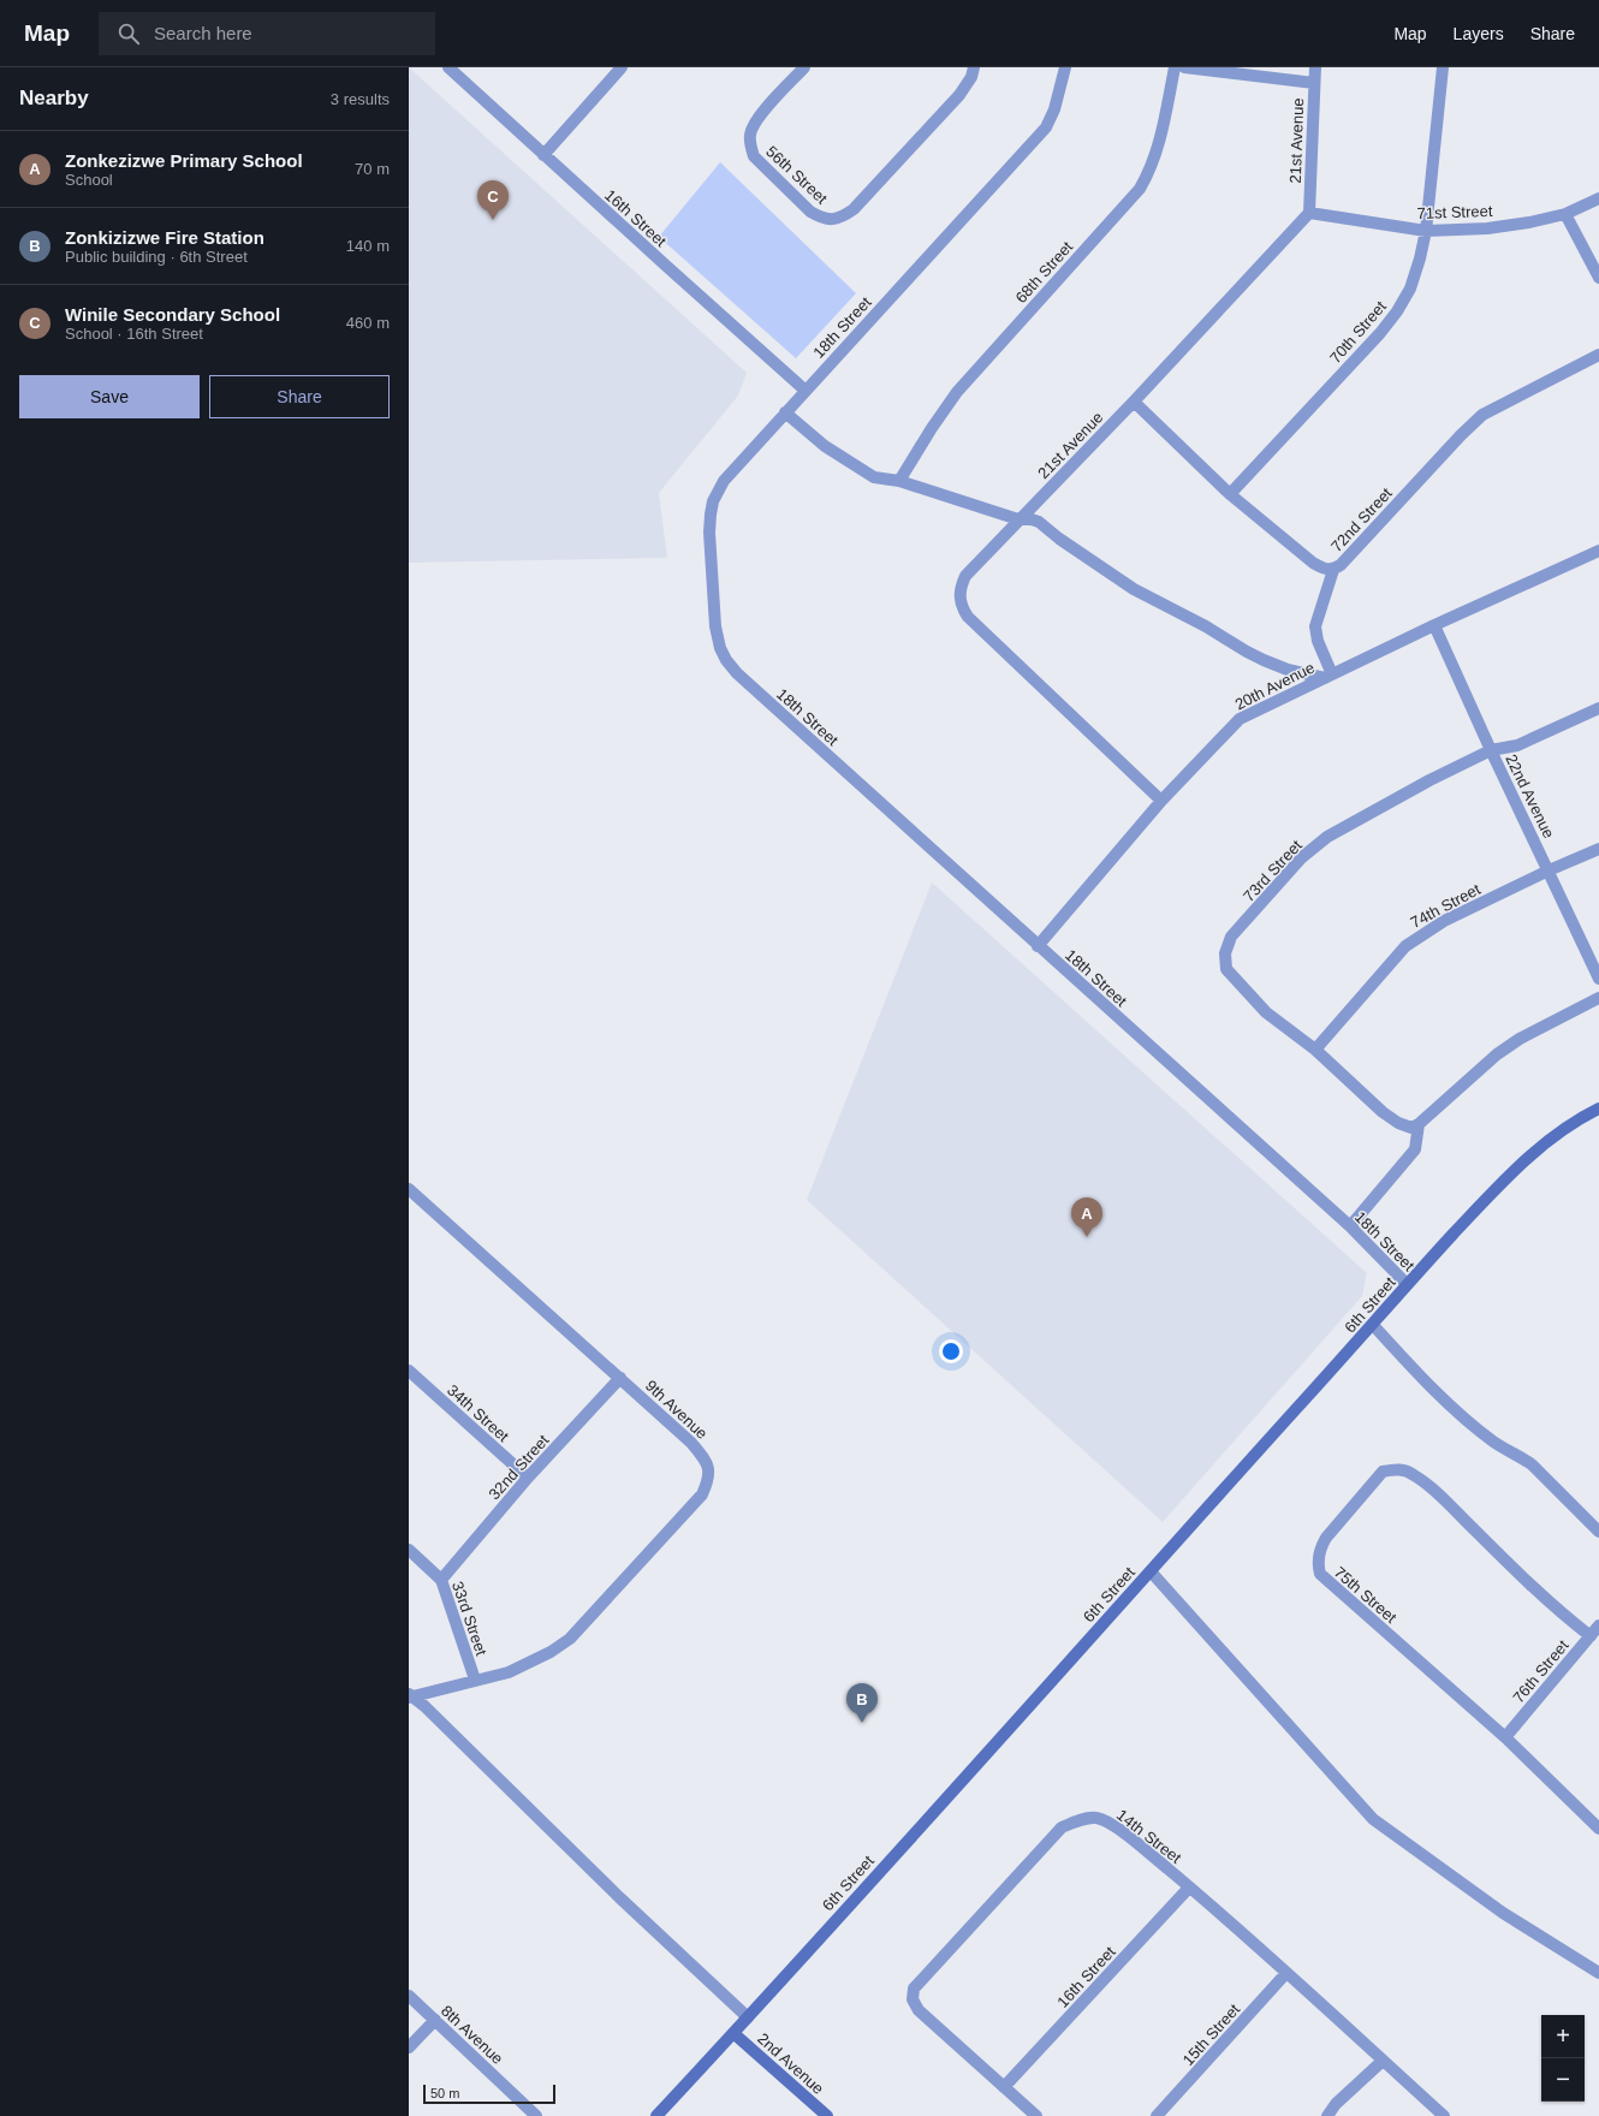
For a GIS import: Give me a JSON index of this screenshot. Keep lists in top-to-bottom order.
{
  "streets": {
    "street": [
      "21st Avenue",
      "56th Street",
      "71st Street",
      "16th Street",
      "68th Street",
      "18th Street",
      "70th Street",
      "72nd Street",
      "20th Avenue",
      "22nd Avenue",
      "73rd Street",
      "74th Street",
      "6th Street",
      "9th Avenue",
      "34th Street",
      "32nd Street",
      "75th Street",
      "33rd Street",
      "76th Street",
      "14th Street",
      "8th Avenue",
      "15th Street",
      "2nd Avenue"
    ]
  },
  "crossings": [
    ["21st Avenue", "71st Street"],
    ["21st Avenue", "72nd Street"],
    ["21st Avenue", "20th Avenue"],
    ["71st Street", "70th Street"],
    ["16th Street", "18th Street"],
    ["16th Street", "14th Street"],
    ["18th Street", "20th Avenue"],
    ["18th Street", "6th Street"],
    ["70th Street", "72nd Street"],
    ["20th Avenue", "22nd Avenue"],
    ["22nd Avenue", "73rd Street"],
    ["22nd Avenue", "74th Street"],
    ["73rd Street", "74th Street"],
    ["6th Street", "2nd Avenue"],
    ["9th Avenue", "32nd Street"],
    ["9th Avenue", "33rd Street"],
    ["34th Street", "32nd Street"],
    ["32nd Street", "33rd Street"],
    ["75th Street", "76th Street"],
    ["14th Street", "15th Street"]
  ],
  "scale_bar": "50 m",
  "page": {
    "header": "Map",
    "search": "Search here",
    "nav": ["Map", "Layers", "Share"],
    "heading": ["Nearby", "3 results"],
    "list": [
      {
        "mark": "A",
        "name": "Zonkezizwe Primary School",
        "note": "School",
        "value": "70 m"
      },
      {
        "mark": "B",
        "name": "Zonkizizwe Fire Station",
        "note": "Public building · 6th Street",
        "value": "140 m"
      },
      {
        "mark": "C",
        "name": "Winile Secondary School",
        "note": "School · 16th Street",
        "value": "460 m"
      }
    ],
    "pins": ["C", "A", "B"],
    "buttons": ["Save", "Share"],
    "map_buttons": ["+", "−"],
    "scale": "50 m"
  }
}
